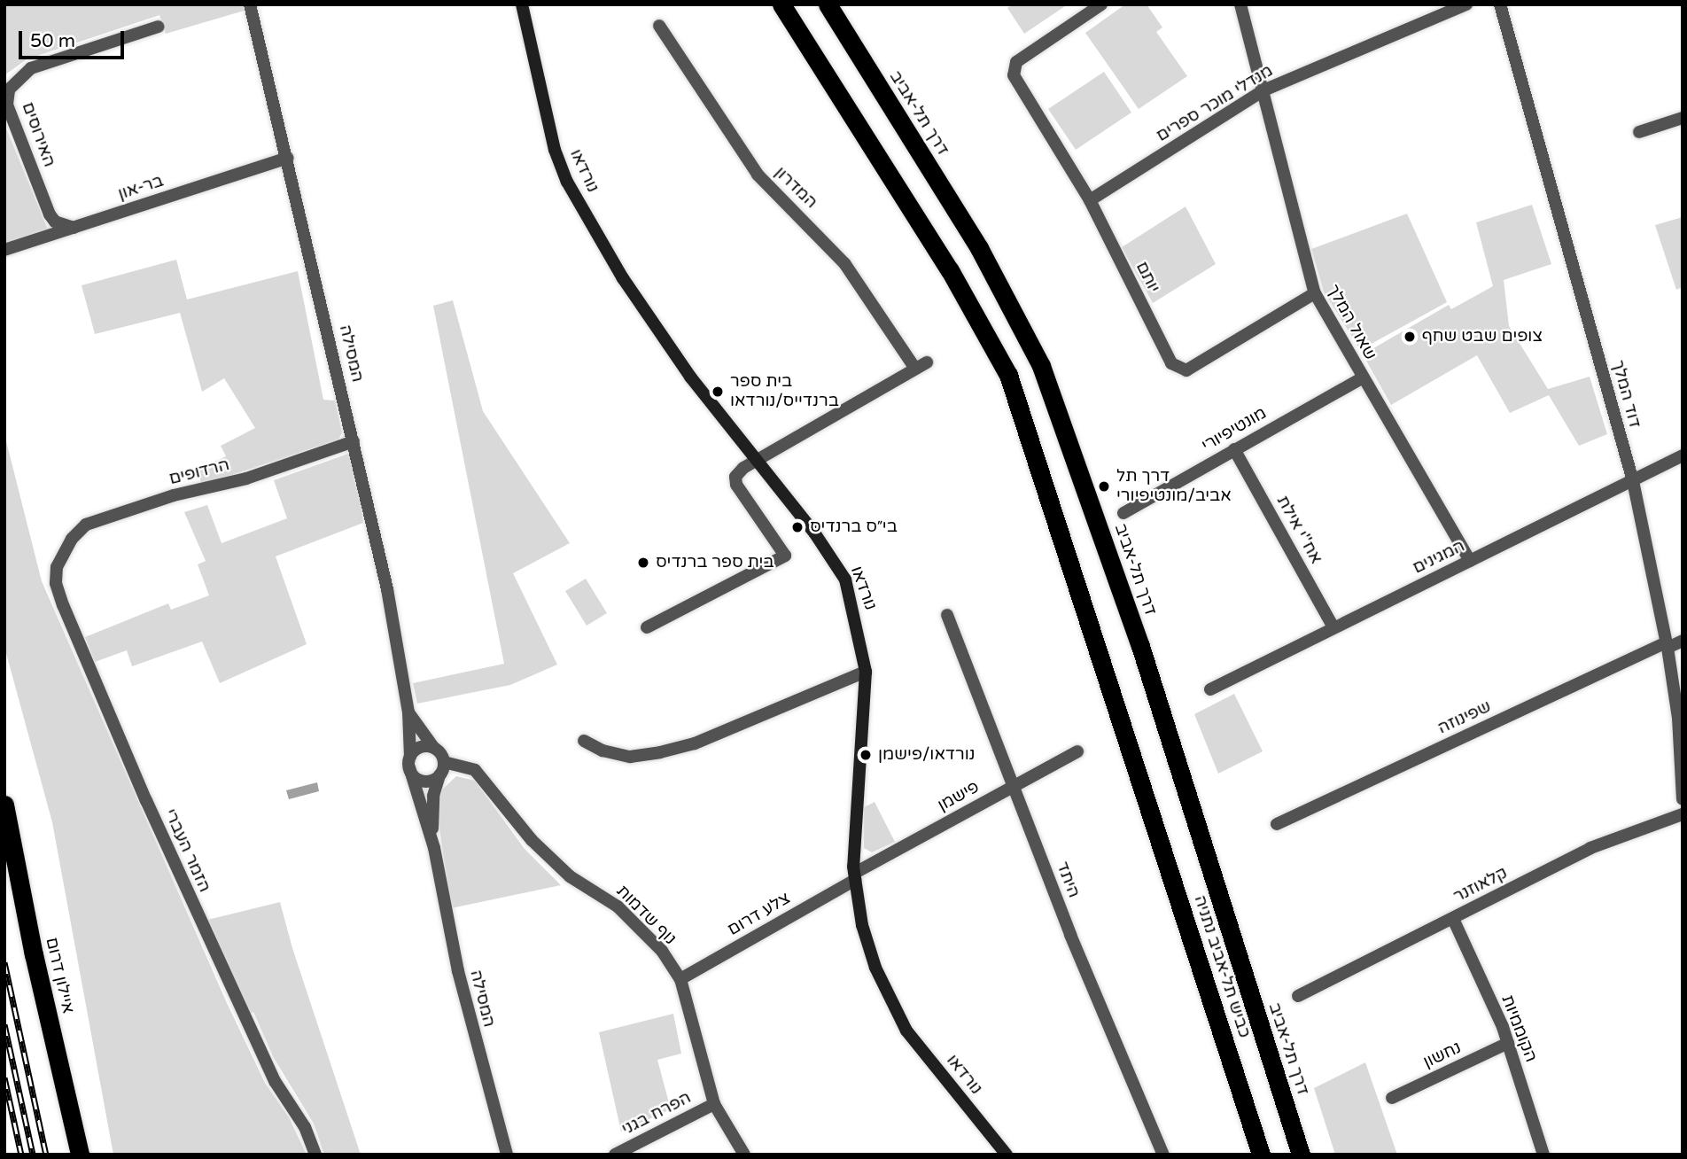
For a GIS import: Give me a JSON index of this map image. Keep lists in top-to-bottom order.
{
  "streets": {
    "highway": ["דרך תל-אביב", "כביש תל-אביב נתניה", "איילון דרום"],
    "street": [
      "מנדלי מוכר ספרים",
      "האירוסים",
      "נורדאו",
      "בר-און",
      "המדרון",
      "יותם",
      "שאול המלך",
      "המסילה",
      "דוד המלך",
      "מונטיפיורי",
      "הרדופים",
      "אח''י אילת",
      "המגינים",
      "שפינוזה",
      "פישמן",
      "הזמר העברי",
      "היתד",
      "קלאוזנר",
      "צלע דרום",
      "נוף שדמות",
      "הקוממיות",
      "נחשון",
      "הפרח בגני"
    ]
  },
  "crossings": [
    ["מנדלי מוכר ספרים", "יותם"],
    ["מנדלי מוכר ספרים", "שאול המלך"],
    ["האירוסים", "בר-און"],
    ["נורדאו", "המדרון"],
    ["נורדאו", "פישמן"],
    ["נורדאו", "צלע דרום"],
    ["בר-און", "המסילה"],
    ["יותם", "שאול המלך"],
    ["שאול המלך", "מונטיפיורי"],
    ["שאול המלך", "המגינים"],
    ["המסילה", "הרדופים"],
    ["המסילה", "נוף שדמות"],
    ["דוד המלך", "המגינים"],
    ["דוד המלך", "שפינוזה"],
    ["מונטיפיורי", "אח''י אילת"],
    ["הרדופים", "הזמר העברי"],
    ["אח''י אילת", "המגינים"],
    ["פישמן", "היתד"],
    ["פישמן", "צלע דרום"],
    ["קלאוזנר", "הקוממיות"],
    ["צלע דרום", "נוף שדמות"],
    ["נוף שדמות", "הפרח בגני"],
    ["הקוממיות", "נחשון"]
  ],
  "places": [
    "צופים שבט שחף",
    "בית ספר ברנדייס/נורדאו",
    "דרך תל אביב/מונטיפיורי",
    "בי״ס ברנדיס",
    "בית ספר ברנדיס",
    "נורדאו/פישמן"
  ],
  "scale_bar": "50 m"
}
